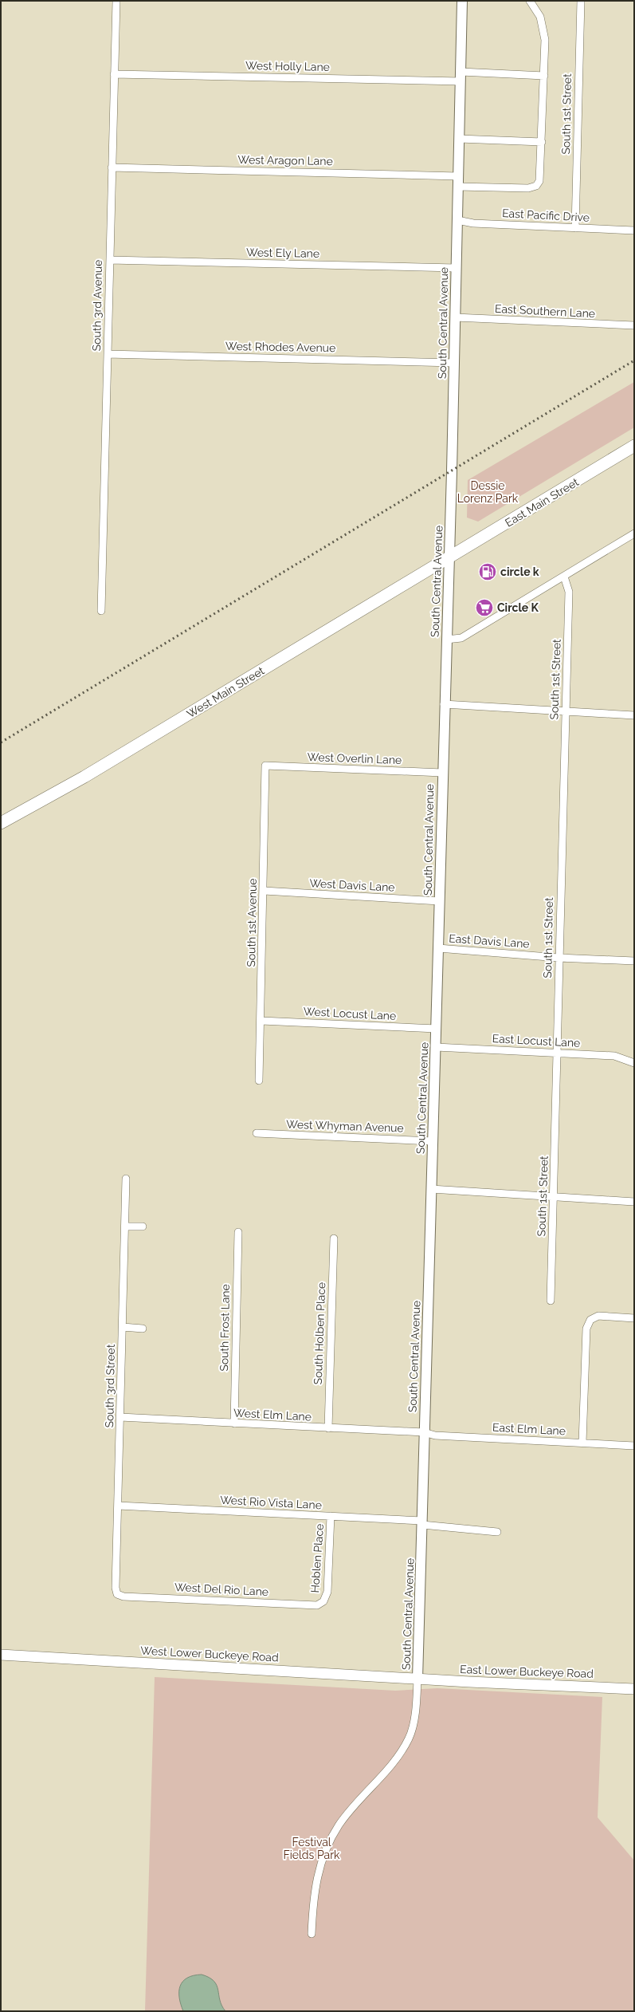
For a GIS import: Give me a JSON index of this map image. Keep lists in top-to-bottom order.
{
  "streets": {
    "main road": [
      "East Main Street",
      "West Main Street",
      "West Lower Buckeye Road",
      "East Lower Buckeye Road"
    ],
    "street": [
      "West Holly Lane",
      "South 1st Street",
      "West Aragon Lane",
      "East Pacific Drive",
      "West Ely Lane",
      "South 3rd Avenue",
      "East Southern Lane",
      "South Central Avenue",
      "West Rhodes Avenue",
      "West Overlin Lane",
      "West Davis Lane",
      "South 1st Avenue",
      "East Davis Lane",
      "West Locust Lane",
      "East Locust Lane",
      "West Whyman Avenue",
      "South Frost Lane",
      "South Holben Place",
      "South 3rd Street",
      "West Elm Lane",
      "East Elm Lane",
      "West Rio Vista Lane",
      "Hoblen Place",
      "West Del Rio Lane"
    ]
  },
  "crossings": [
    ["West Holly Lane", "South 3rd Avenue"],
    ["West Holly Lane", "South Central Avenue"],
    ["South 1st Street", "East Pacific Drive"],
    ["South 1st Street", "East Davis Lane"],
    ["South 1st Street", "East Locust Lane"],
    ["West Aragon Lane", "South 3rd Avenue"],
    ["West Aragon Lane", "South Central Avenue"],
    ["East Pacific Drive", "South Central Avenue"],
    ["West Ely Lane", "South 3rd Avenue"],
    ["West Ely Lane", "South Central Avenue"],
    ["South 3rd Avenue", "West Rhodes Avenue"],
    ["East Southern Lane", "South Central Avenue"],
    ["South Central Avenue", "West Rhodes Avenue"],
    ["South Central Avenue", "East Main Street"],
    ["South Central Avenue", "West Main Street"],
    ["South Central Avenue", "West Overlin Lane"],
    ["South Central Avenue", "West Davis Lane"],
    ["South Central Avenue", "East Davis Lane"],
    ["South Central Avenue", "West Locust Lane"],
    ["South Central Avenue", "East Locust Lane"],
    ["South Central Avenue", "West Whyman Avenue"],
    ["South Central Avenue", "West Elm Lane"],
    ["South Central Avenue", "East Elm Lane"],
    ["South Central Avenue", "West Rio Vista Lane"],
    ["South Central Avenue", "West Lower Buckeye Road"],
    ["South Central Avenue", "East Lower Buckeye Road"],
    ["East Main Street", "West Main Street"],
    ["West Overlin Lane", "South 1st Avenue"],
    ["West Davis Lane", "South 1st Avenue"],
    ["South 1st Avenue", "West Locust Lane"],
    ["South Frost Lane", "West Elm Lane"],
    ["South Holben Place", "West Elm Lane"],
    ["South 3rd Street", "West Elm Lane"],
    ["South 3rd Street", "West Rio Vista Lane"],
    ["South 3rd Street", "West Del Rio Lane"],
    ["West Elm Lane", "East Elm Lane"],
    ["West Rio Vista Lane", "Hoblen Place"],
    ["Hoblen Place", "West Del Rio Lane"],
    ["West Lower Buckeye Road", "East Lower Buckeye Road"]
  ],
  "parks": ["Dessie Lorenz Park", "Festival Fields Park"],
  "places": {
    "fuel station": ["circle k"],
    "supermarket": ["Circle K"]
  }
}
